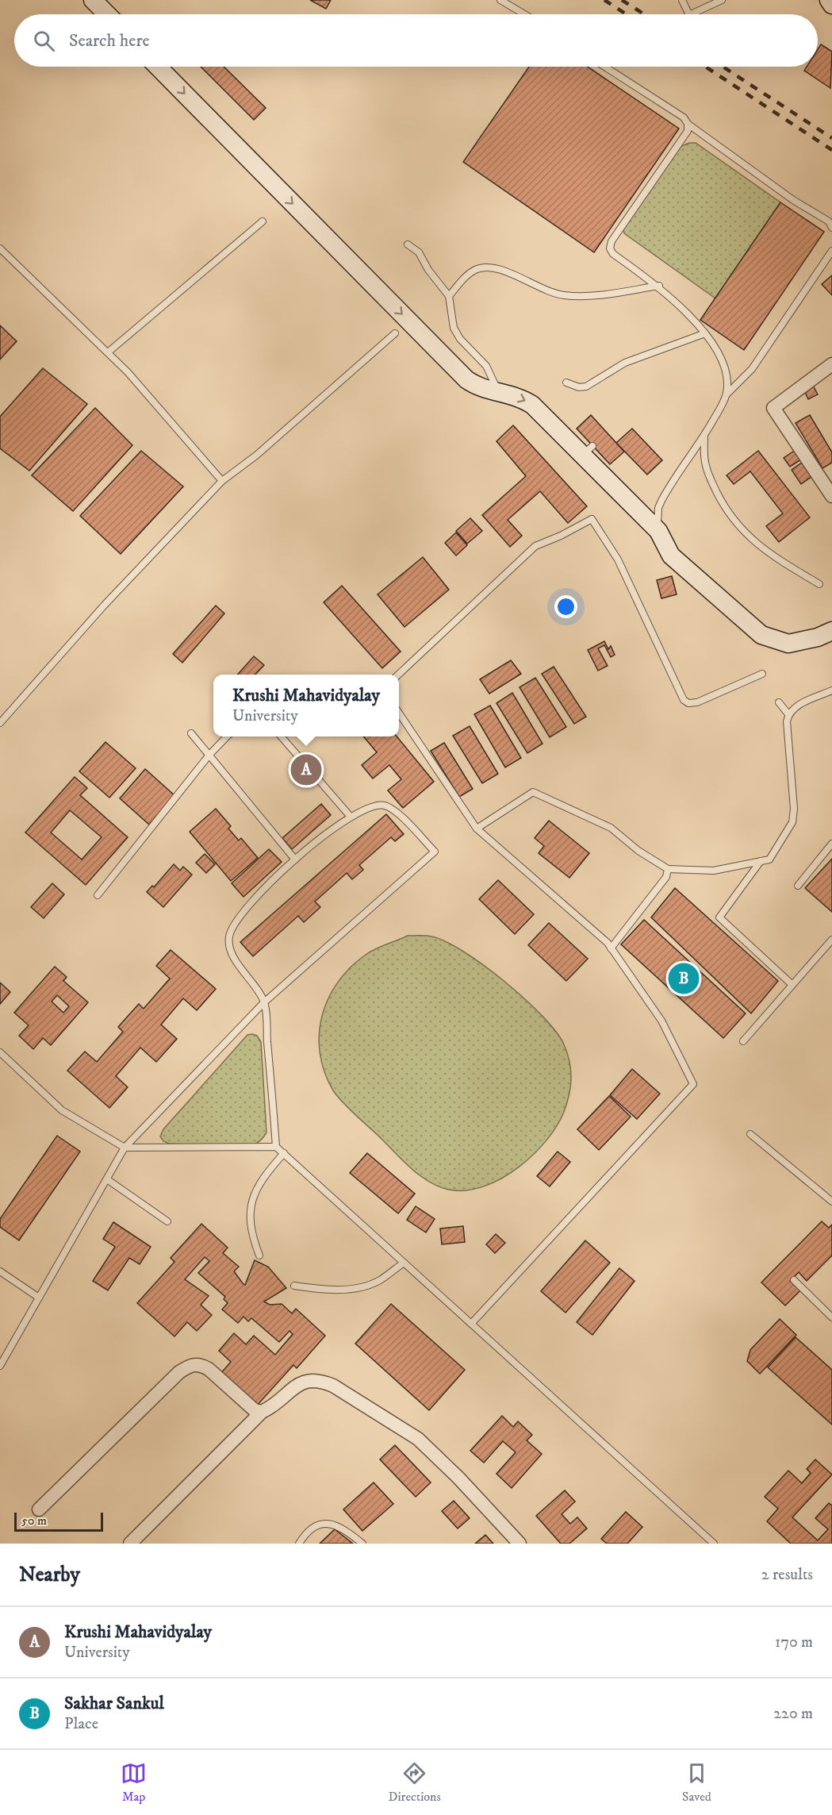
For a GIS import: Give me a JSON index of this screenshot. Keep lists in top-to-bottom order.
{
  "scale_bar": "50 m",
  "page": {
    "search": "Search here",
    "popup": ["Krushi Mahavidyalay", "University"],
    "pins": ["A", "B"],
    "scale": "50 m",
    "heading": ["Nearby", "2 results"],
    "list": [
      {
        "mark": "A",
        "name": "Krushi Mahavidyalay",
        "note": "University",
        "value": "170 m"
      },
      {
        "mark": "B",
        "name": "Sakhar Sankul",
        "note": "Place",
        "value": "220 m"
      }
    ],
    "nav": ["Map", "Directions", "Saved"]
  }
}
